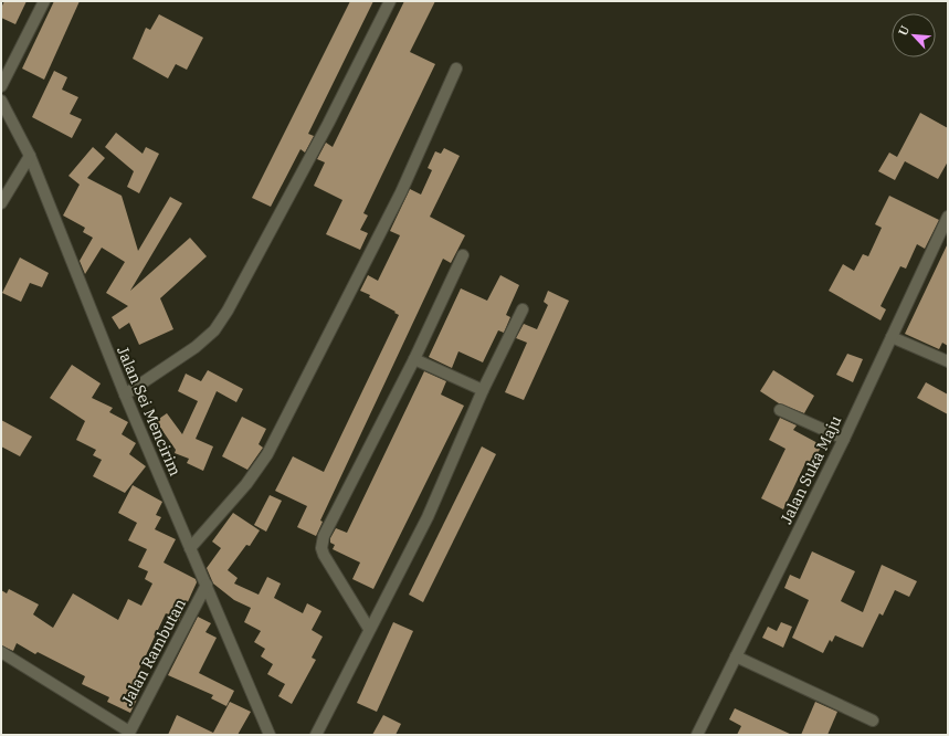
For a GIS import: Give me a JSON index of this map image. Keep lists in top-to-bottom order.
{
  "streets": {
    "street": ["Jalan Sei Mencirim", "Jalan Suka Maju", "Jalan Rambutan"]
  },
  "crossings": [
    ["Jalan Sei Mencirim", "Jalan Rambutan"]
  ],
  "north": "top left"
}
